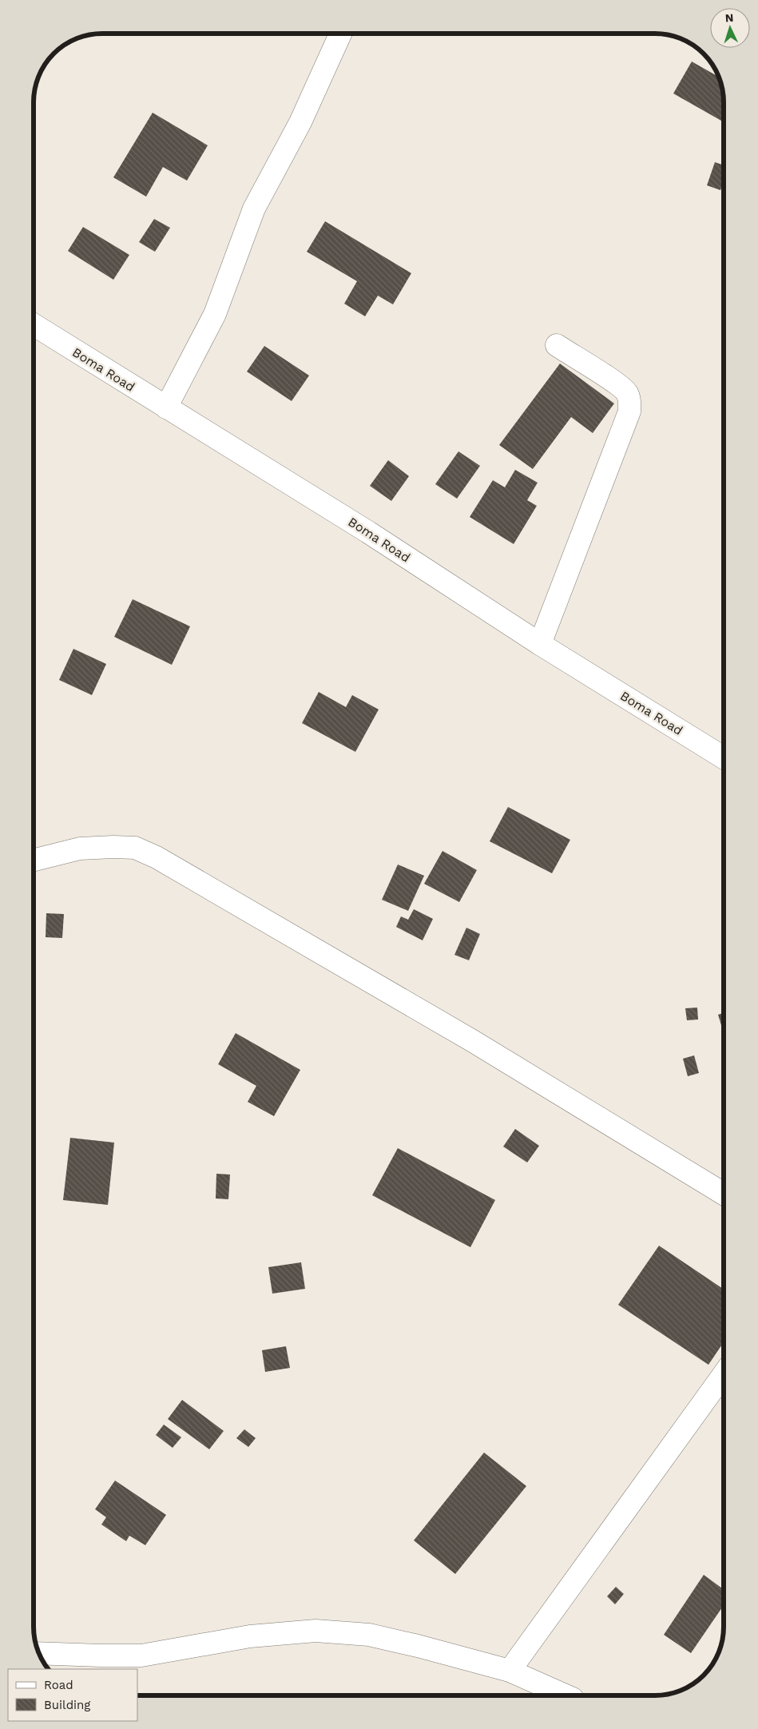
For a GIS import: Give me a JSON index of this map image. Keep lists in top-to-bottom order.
{
  "streets": {
    "street": ["Boma Road"]
  },
  "legend": ["Road", "Building"],
  "north": "top"
}
